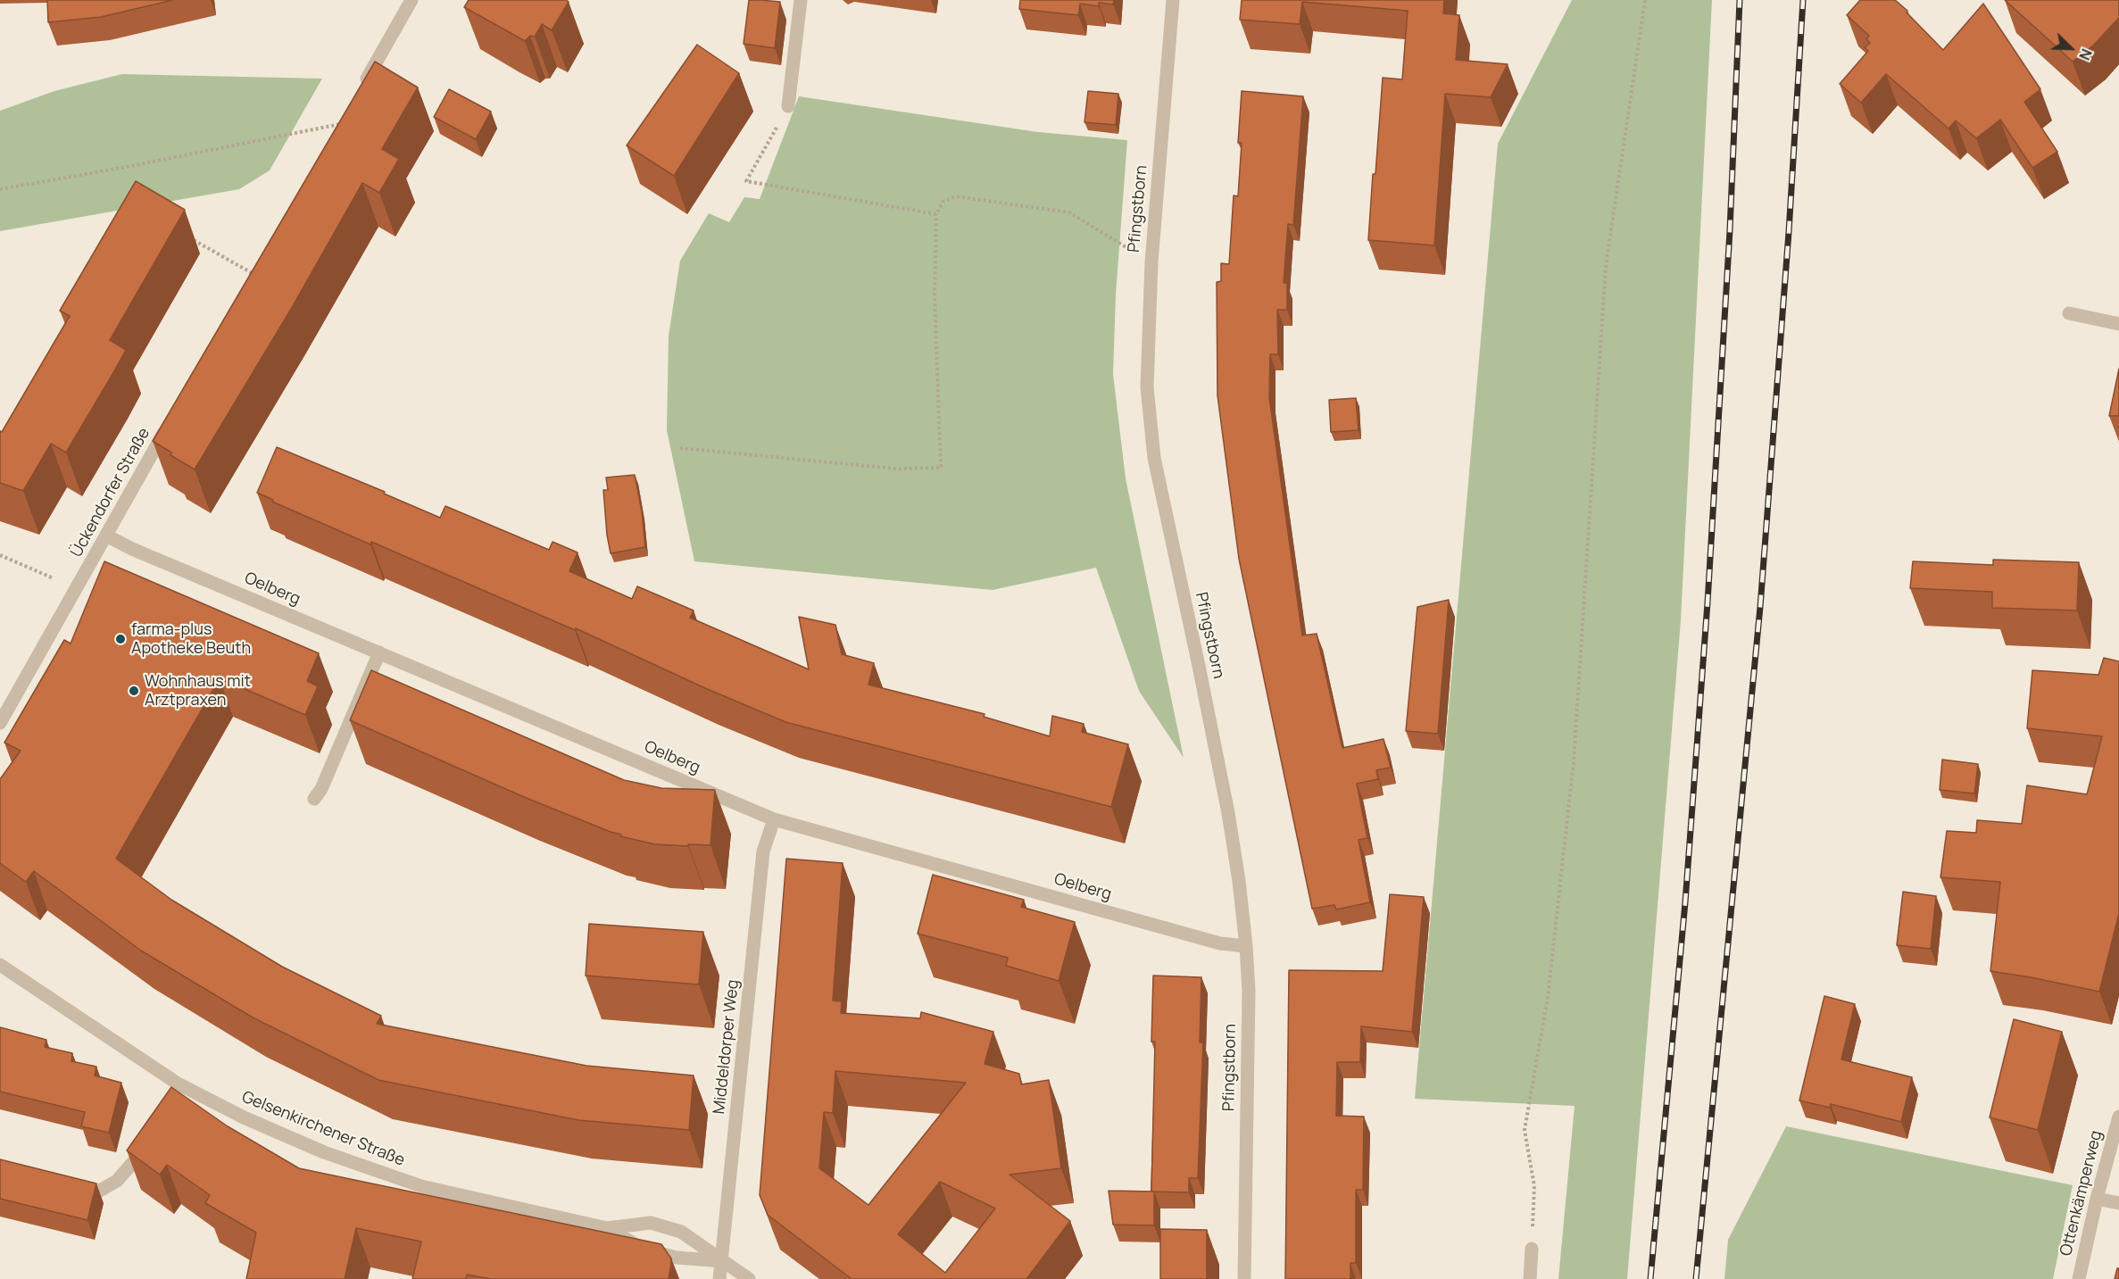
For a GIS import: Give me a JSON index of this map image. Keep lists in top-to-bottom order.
{
  "streets": {
    "street": [
      "Pfingstborn",
      "Ückendorfer Straße",
      "Oelberg",
      "Middeldorper Weg",
      "Gelsenkirchener Straße",
      "Ottenkämperweg"
    ]
  },
  "crossings": [
    ["Pfingstborn", "Oelberg"],
    ["Ückendorfer Straße", "Oelberg"],
    ["Oelberg", "Middeldorper Weg"],
    ["Middeldorper Weg", "Gelsenkirchener Straße"]
  ],
  "places": ["farma-plus Apotheke Beuth", "Wohnhaus mit Arztpraxen"],
  "north": "bottom right"
}
